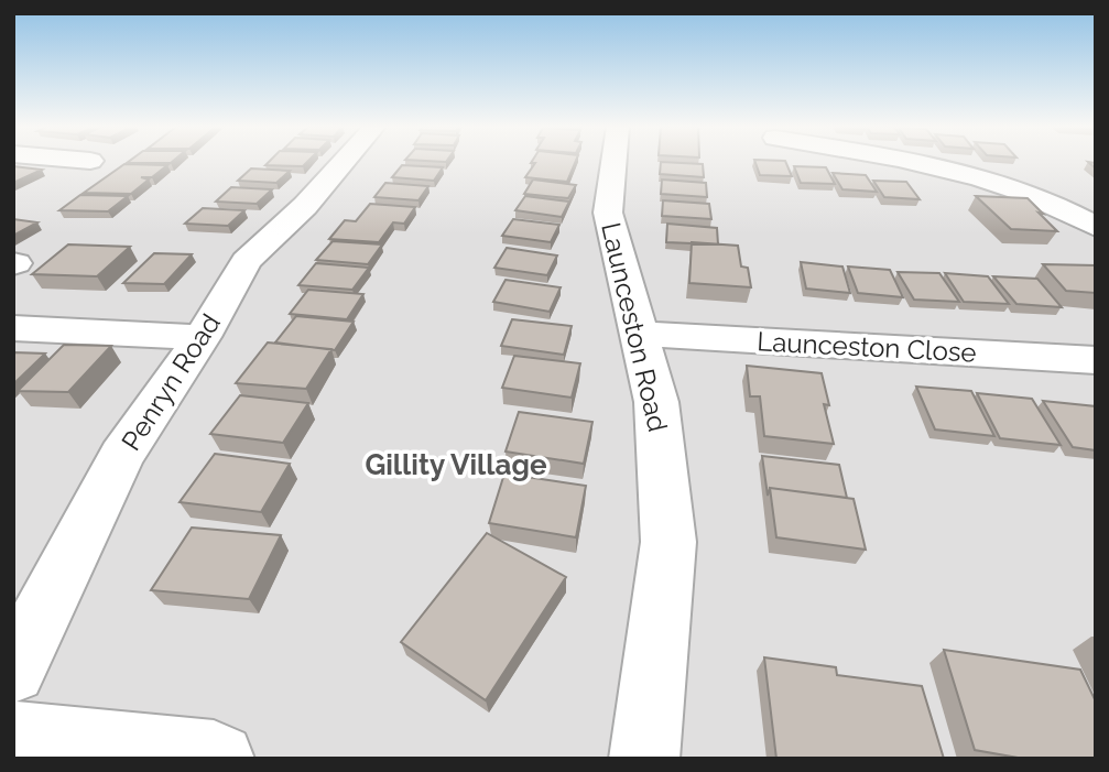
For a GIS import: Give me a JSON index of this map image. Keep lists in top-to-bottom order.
{
  "streets": {
    "street": ["Launceston Road", "Launceston Close", "Penryn Road"]
  },
  "crossings": [
    ["Launceston Road", "Launceston Close"]
  ],
  "districts": ["Gillity Village"]
}
